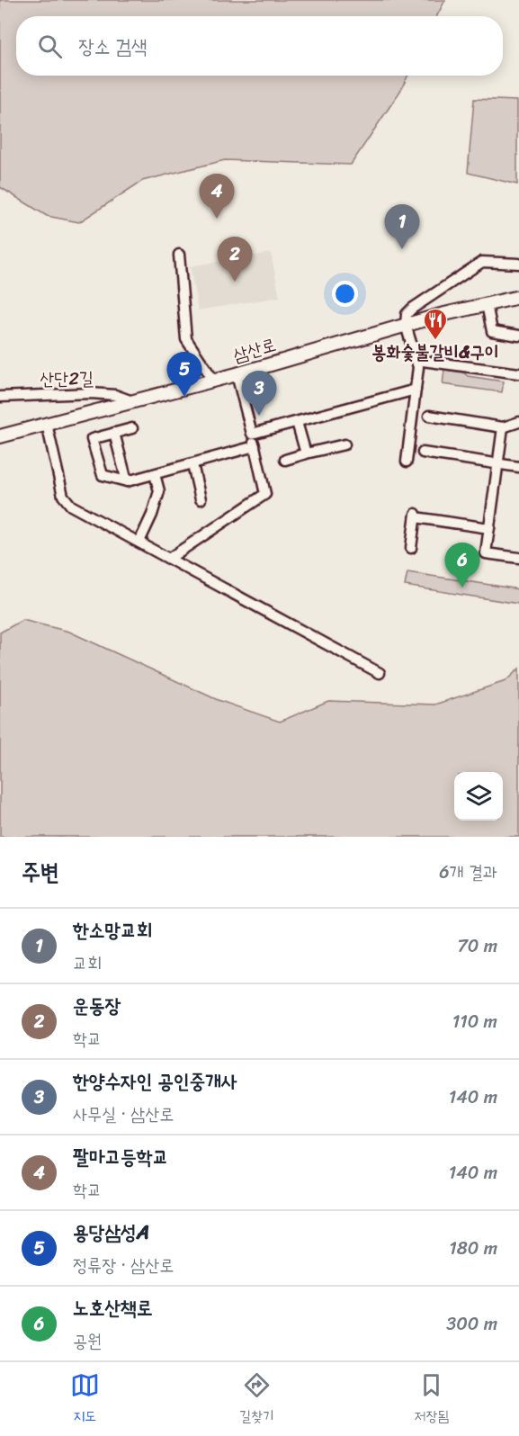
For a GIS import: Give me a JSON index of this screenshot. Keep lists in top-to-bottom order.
{
  "streets": {
    "main road": ["삼산로"],
    "street": ["산단2길"]
  },
  "crossings": [
    ["삼산로", "산단2길"]
  ],
  "places": {
    "restaurant": ["봉화숯불갈비&구이"]
  },
  "page": {
    "search": "장소 검색",
    "pins": [
      "4",
      "1",
      "2",
      "5",
      "3",
      "6"
    ],
    "heading": ["주변", "6개 결과"],
    "list": [
      {
        "mark": "1",
        "name": "한소망교회",
        "note": "교회",
        "value": "70 m"
      },
      {
        "mark": "2",
        "name": "운동장",
        "note": "학교",
        "value": "110 m"
      },
      {
        "mark": "3",
        "name": "한양수자인 공인중개사",
        "note": "사무실 · 삼산로",
        "value": "140 m"
      },
      {
        "mark": "4",
        "name": "팔마고등학교",
        "note": "학교",
        "value": "140 m"
      },
      {
        "mark": "5",
        "name": "용당삼성A",
        "note": "정류장 · 삼산로",
        "value": "180 m"
      },
      {
        "mark": "6",
        "name": "노호산책로",
        "note": "공원",
        "value": "300 m"
      }
    ],
    "nav": ["지도", "길찾기", "저장됨"]
  }
}
